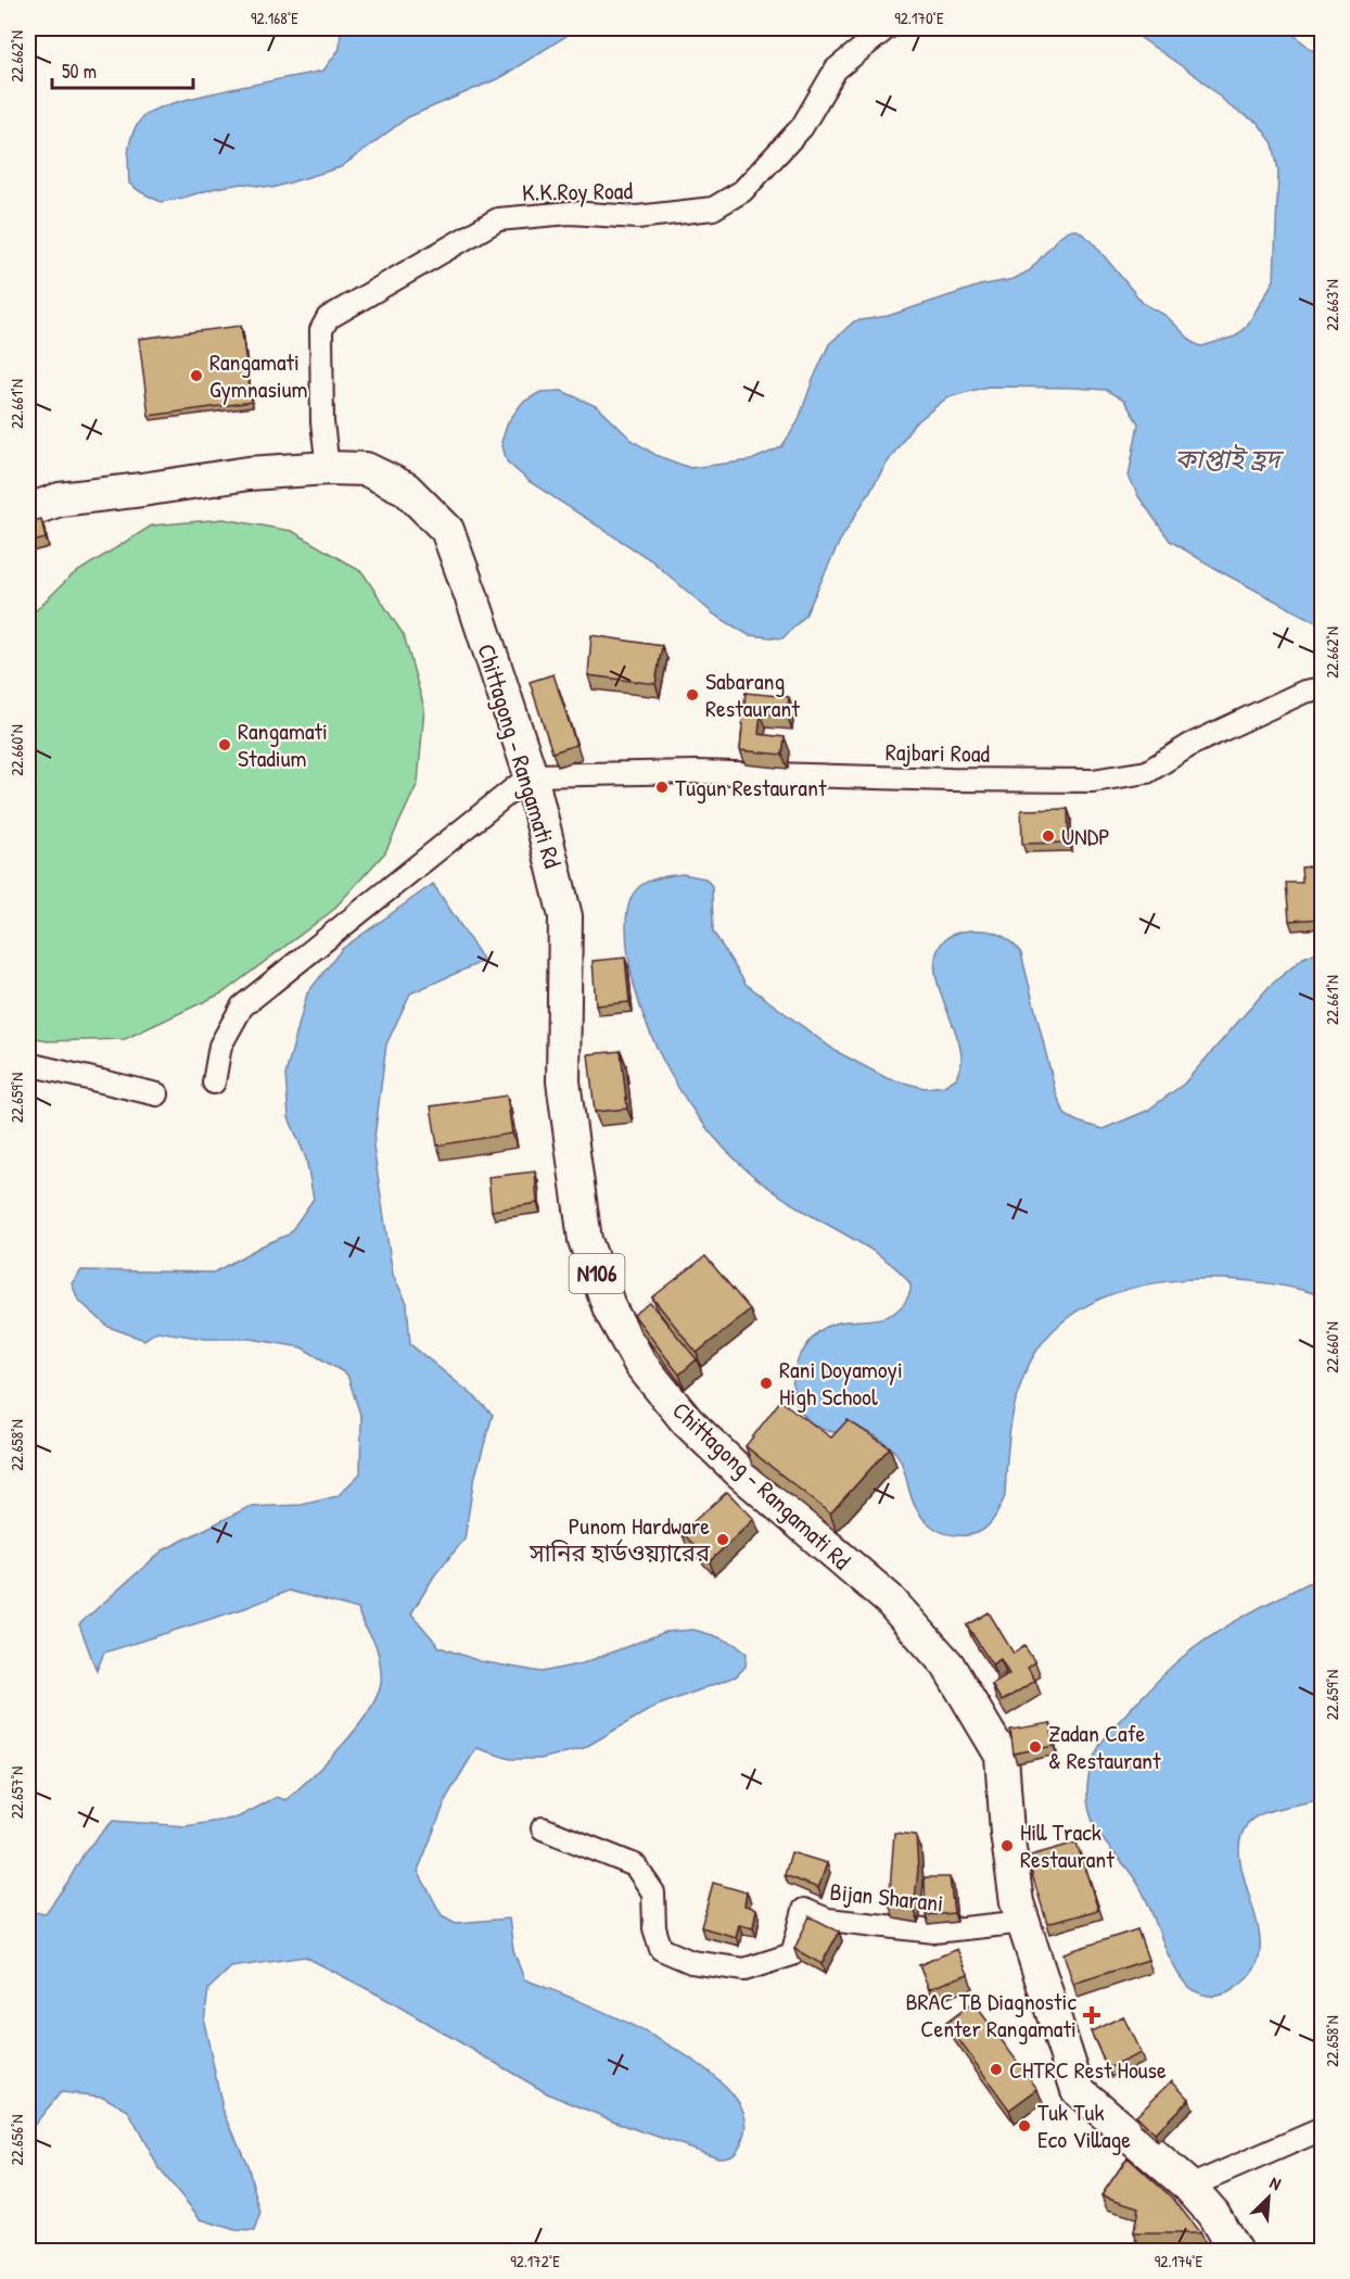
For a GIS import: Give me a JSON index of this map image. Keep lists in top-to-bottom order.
{
  "streets": {
    "highway": ["Chittagong - Rangamati Rd", "N106"],
    "street": ["K.K.Roy Road", "Rajbari Road", "Bijan Sharani"]
  },
  "crossings": [
    ["K.K.Roy Road", "Chittagong - Rangamati Rd"],
    ["Rajbari Road", "Chittagong - Rangamati Rd"],
    ["Chittagong - Rangamati Rd", "Bijan Sharani"]
  ],
  "water": ["কাপ্তাই হ্রদ"],
  "places": {
    "other": [
      "Rangamati Gymnasium",
      "Sabarang Restaurant",
      "Rangamati Stadium",
      "Tugun Restaurant",
      "UNDP",
      "Rani Doyamoyi High School",
      "Punom Hardware সানির হার্ডওয়্যারের",
      "Zadan Cafe & Restaurant",
      "Hill Track Restaurant",
      "CHTRC Rest House",
      "Tuk Tuk Eco Village"
    ],
    "health": ["BRAC TB Diagnostic Center Rangamati"]
  },
  "scale_bar": "50 m",
  "north": "top right",
  "coordinates": [
    "92.168°E",
    "92.170°E",
    "22.662°N",
    "22.663°N",
    "22.661°N",
    "22.660°N",
    "22.659°N",
    "22.658°N",
    "22.657°N",
    "22.656°N",
    "92.172°E",
    "92.174°E"
  ]
}
